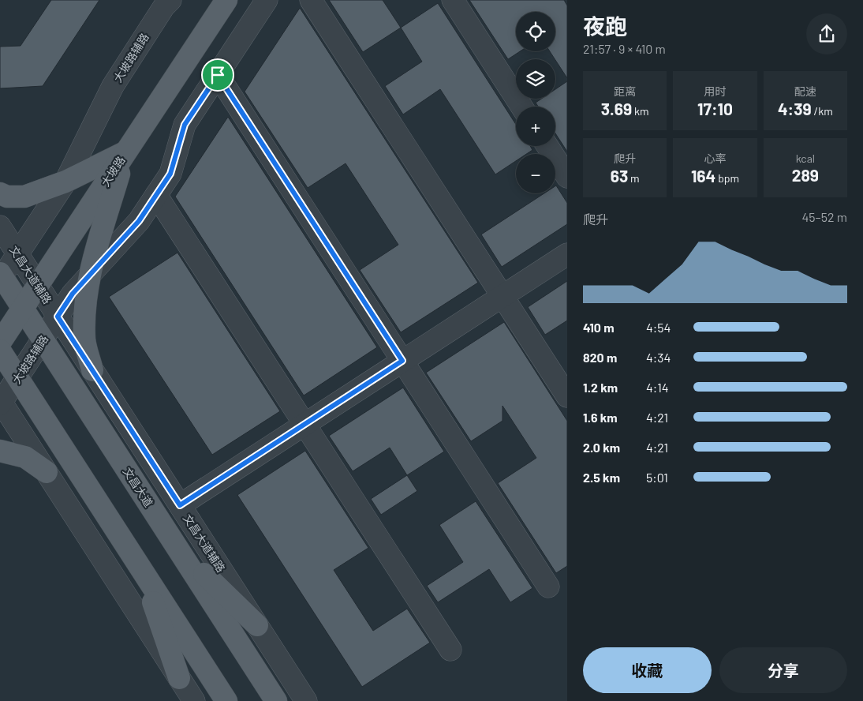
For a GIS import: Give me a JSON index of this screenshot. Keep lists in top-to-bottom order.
{
  "streets": {
    "main road": ["大坡路", "文昌大道"],
    "street": ["大坡路辅路", "文昌大道辅路"]
  },
  "crossings": [
    ["大坡路辅路", "文昌大道辅路"],
    ["大坡路辅路", "文昌大道"],
    ["大坡路", "文昌大道辅路"],
    ["大坡路", "文昌大道"]
  ],
  "page": {
    "heading": ["夜跑", "21:57 · 9 × 410 m"],
    "map_buttons": ["+", "−"],
    "stats": [
      ["距离", "3.69 km"],
      ["用时", "17:10"],
      ["配速", "4:39 /km"],
      ["爬升", "63 m"],
      ["心率", "164 bpm"],
      ["kcal", "289"]
    ],
    "chart": ["爬升", "45–52 m"],
    "list": [
      {
        "name": "410 m",
        "note": "4:54"
      },
      {
        "name": "820 m",
        "note": "4:34"
      },
      {
        "name": "1.2 km",
        "note": "4:14"
      },
      {
        "name": "1.6 km",
        "note": "4:21"
      },
      {
        "name": "2.0 km",
        "note": "4:21"
      },
      {
        "name": "2.5 km",
        "note": "5:01"
      }
    ],
    "buttons": ["收藏", "分享"]
  }
}
